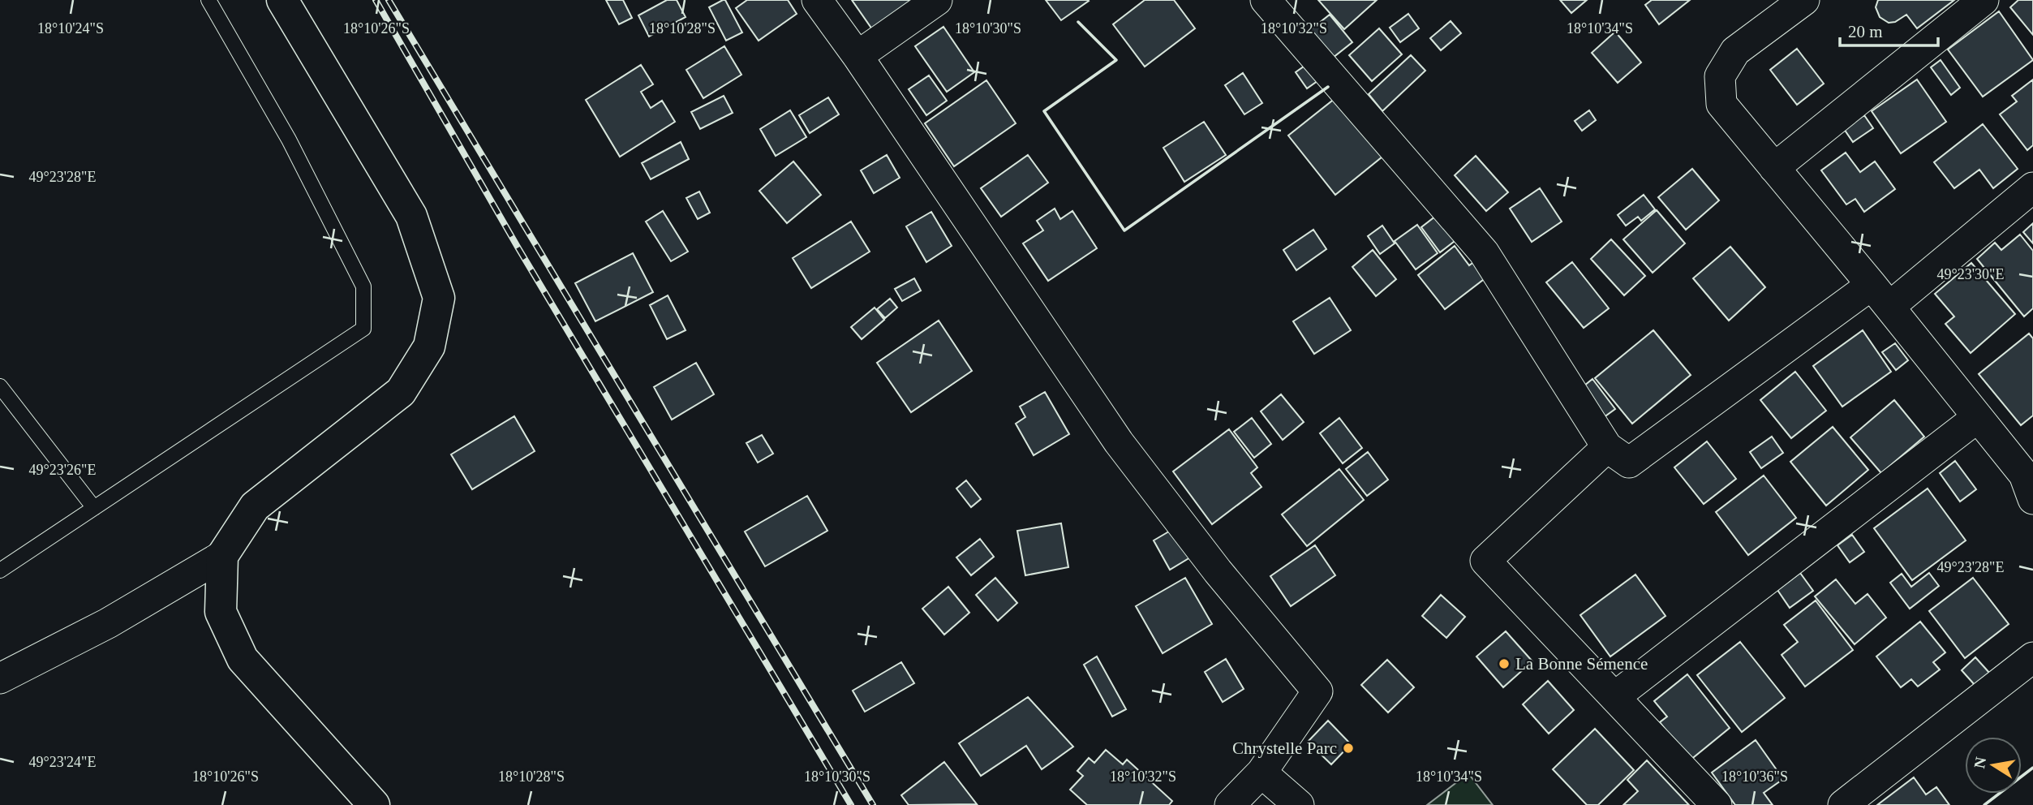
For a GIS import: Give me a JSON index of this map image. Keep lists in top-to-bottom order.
{
  "places": ["La Bonne Sémence", "Chrystelle Parc"],
  "scale_bar": "20 m",
  "north": "left",
  "coordinates": [
    "18°10'24\"S",
    "18°10'26\"S",
    "18°10'28\"S",
    "18°10'30\"S",
    "18°10'32\"S",
    "18°10'34\"S",
    "49°23'28\"E",
    "49°23'30\"E",
    "49°23'26\"E",
    "49°23'24\"E",
    "18°10'36\"S"
  ]
}
